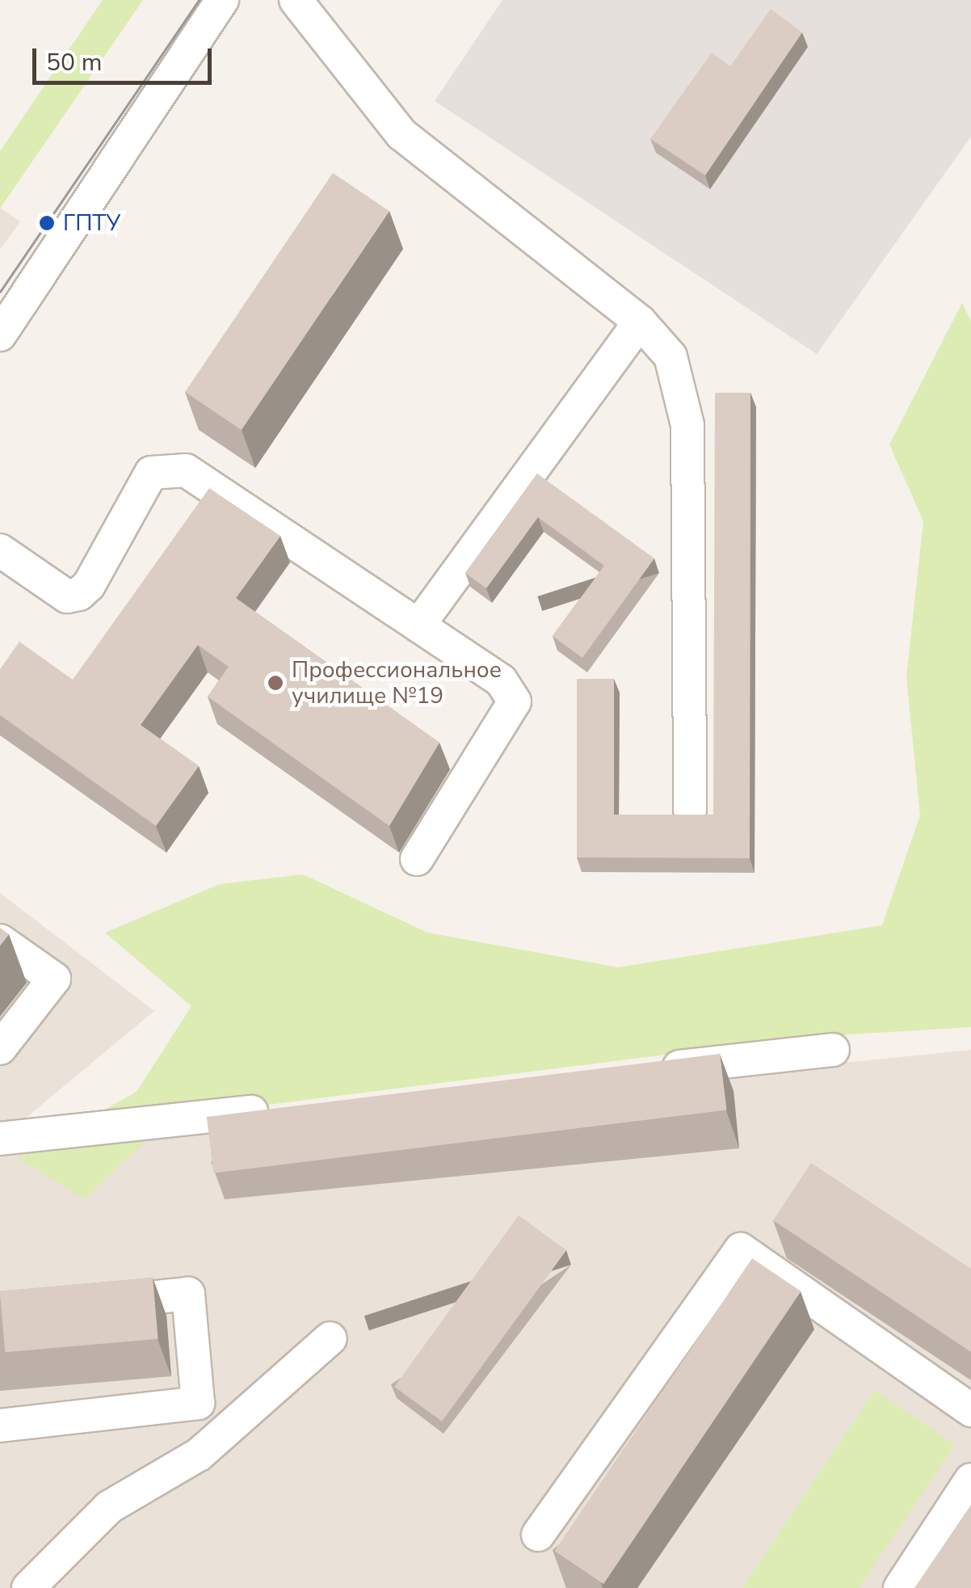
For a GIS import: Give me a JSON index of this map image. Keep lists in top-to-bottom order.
{
  "places": ["ГПТУ", "Профессиональное училище №19"],
  "scale_bar": "50 m"
}
